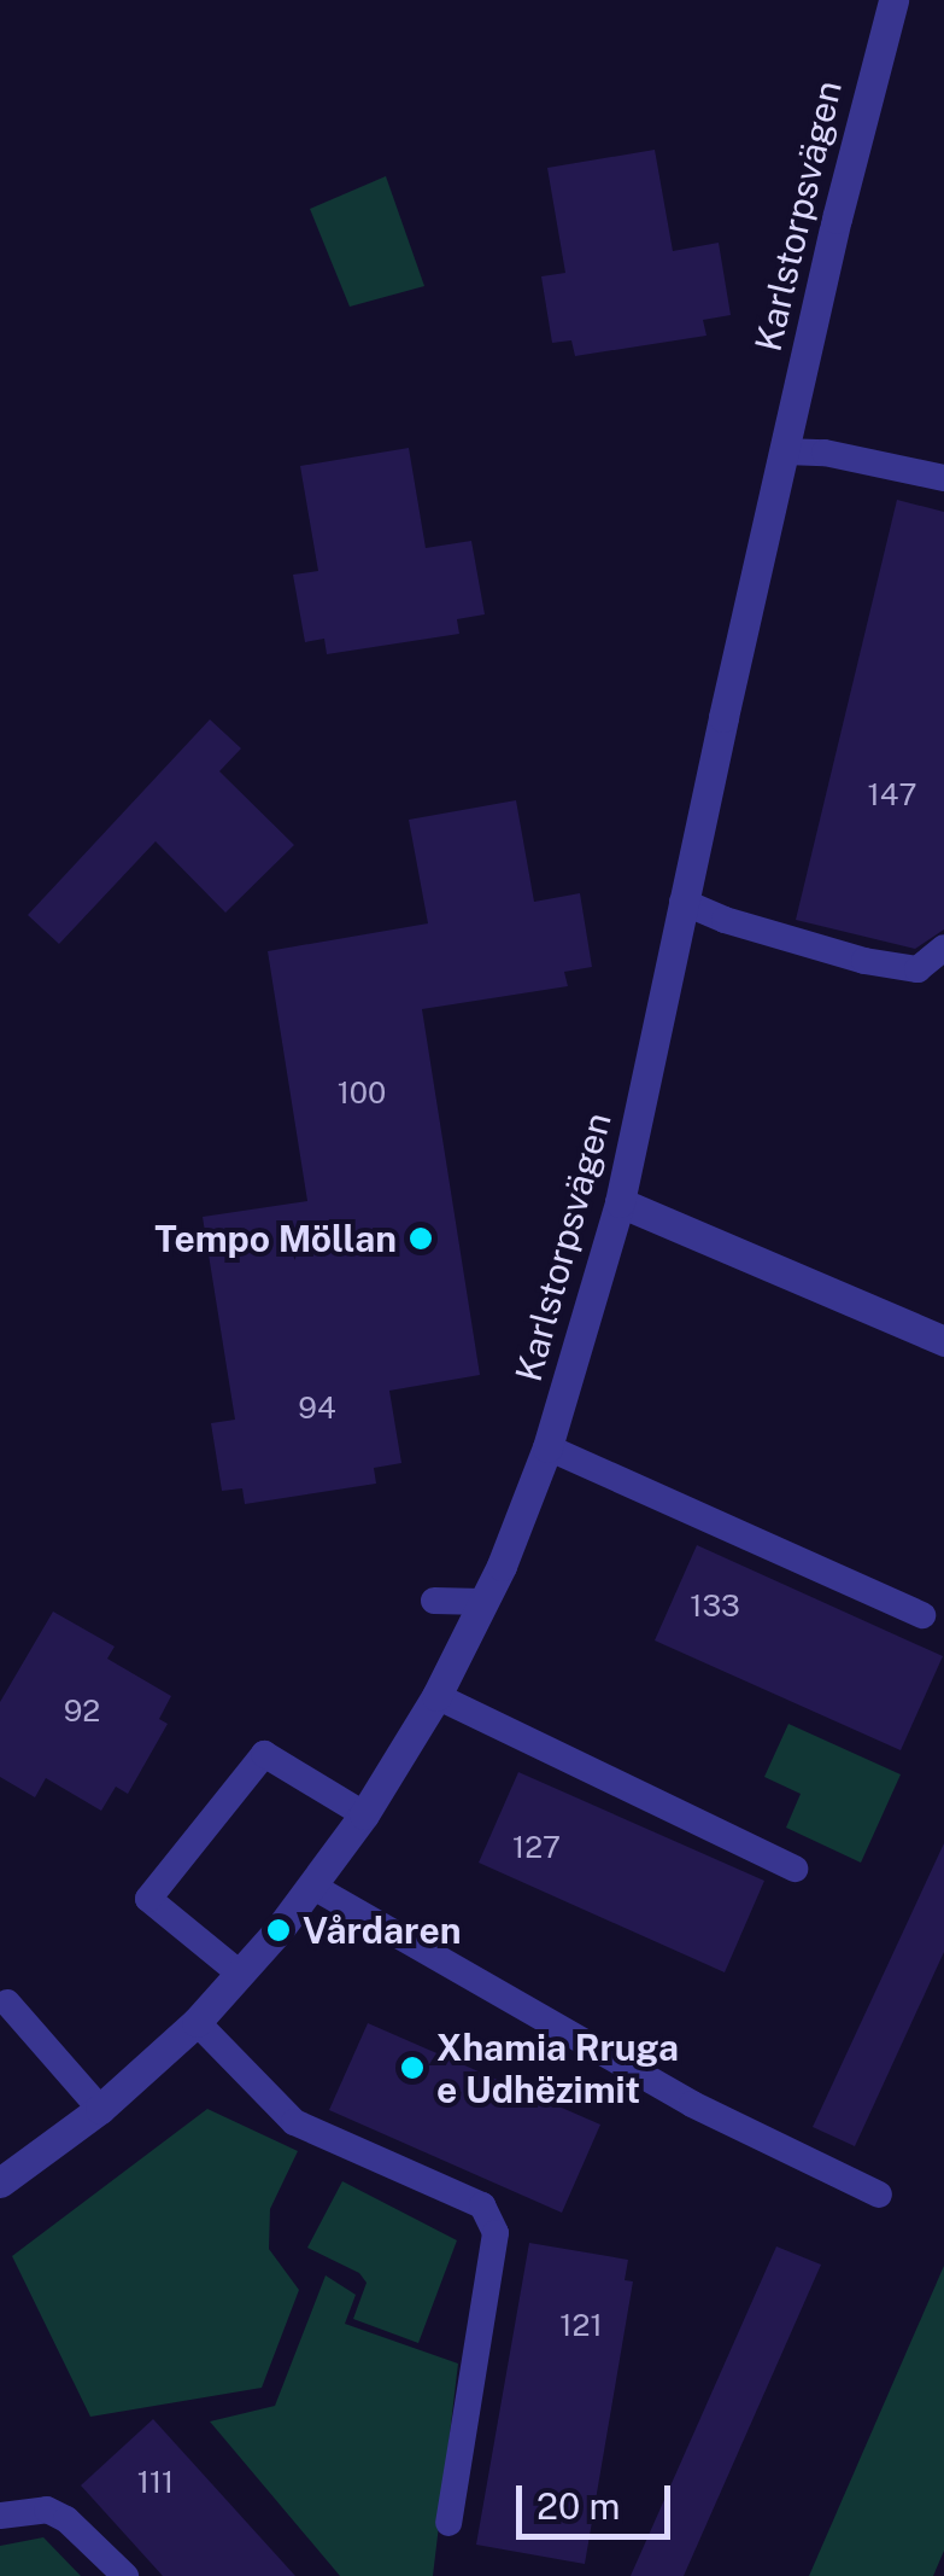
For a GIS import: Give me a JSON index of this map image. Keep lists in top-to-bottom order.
{
  "streets": {
    "street": ["Karlstorpsvägen"]
  },
  "places": ["Tempo Möllan", "Vårdaren", "Xhamia Rruga e Udhëzimit"],
  "house_numbers": [
    "147",
    "100",
    "94",
    "133",
    "92",
    "127",
    "121",
    "111"
  ],
  "scale_bar": "20 m"
}
